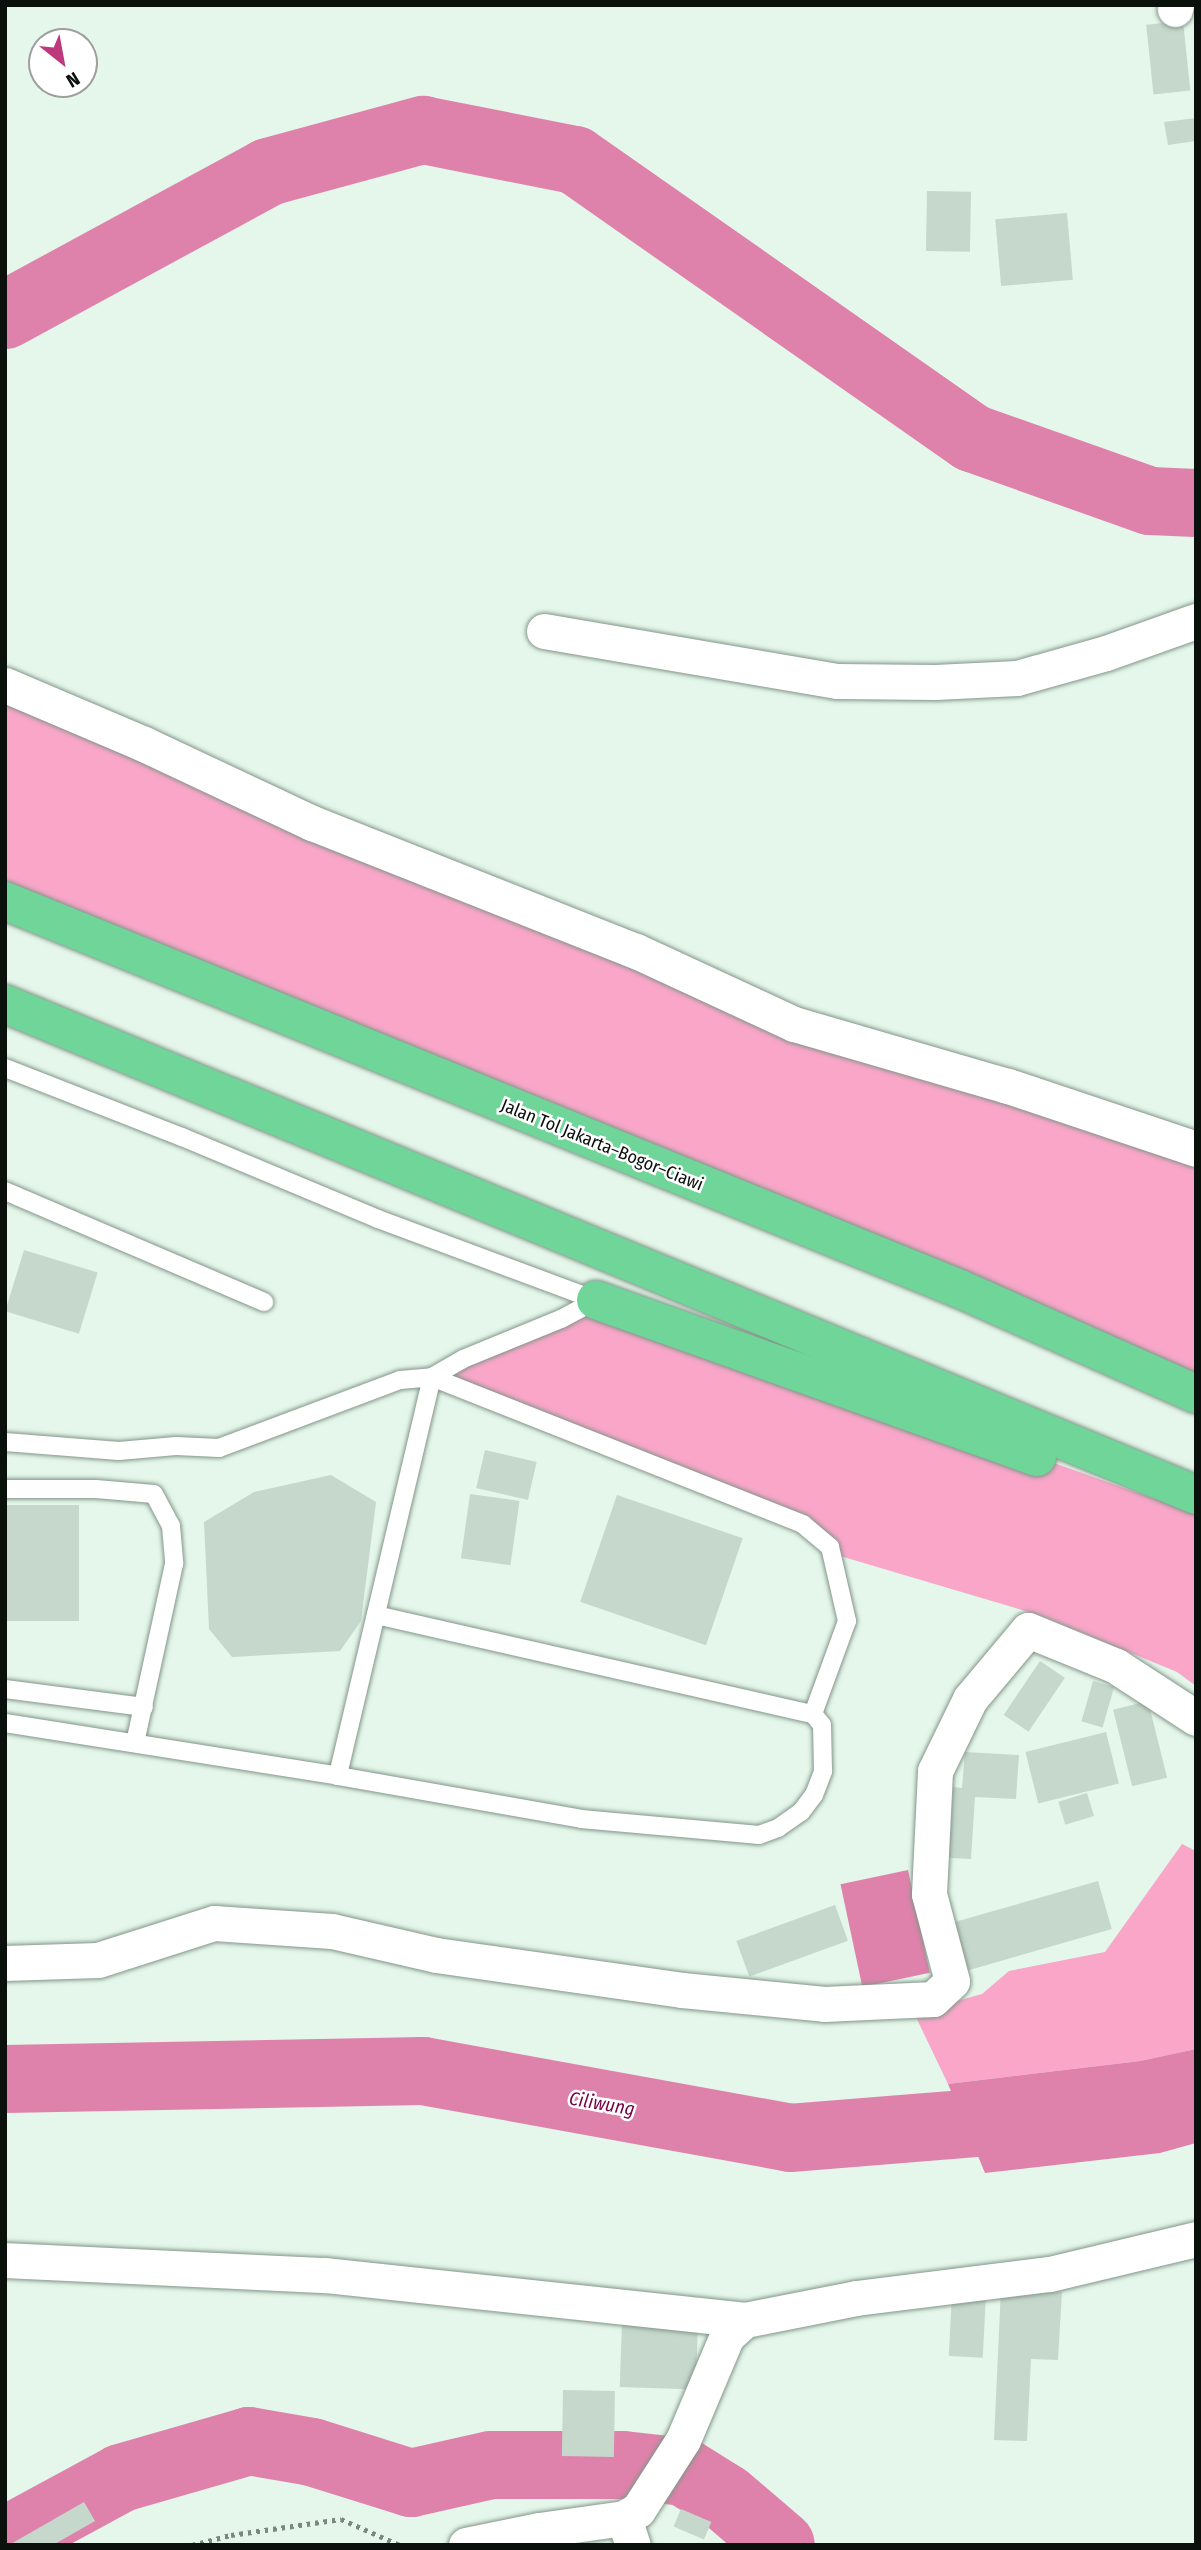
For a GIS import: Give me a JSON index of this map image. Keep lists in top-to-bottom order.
{
  "streets": {
    "highway": ["Jalan Tol Jakarta–Bogor–Ciawi"]
  },
  "water": ["Ciliwung"],
  "north": "bottom right"
}
